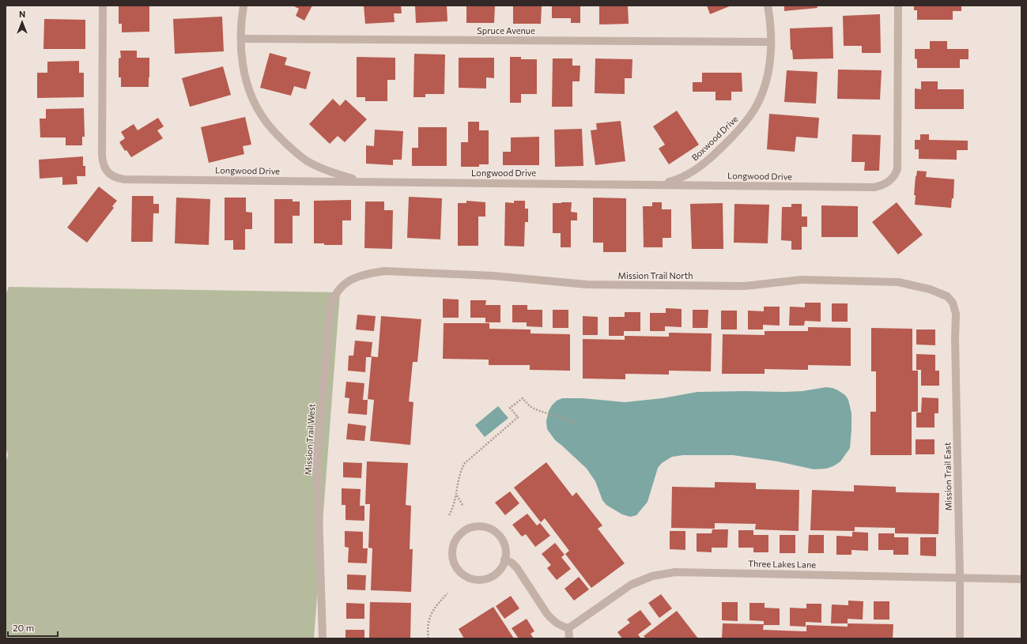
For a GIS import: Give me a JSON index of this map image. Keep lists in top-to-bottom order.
{
  "streets": {
    "street": [
      "Spruce Avenue",
      "Boxwood Drive",
      "Longwood Drive",
      "Mission Trail North",
      "Mission Trail West",
      "Mission Trail East",
      "Three Lakes Lane"
    ]
  },
  "crossings": [
    ["Spruce Avenue", "Boxwood Drive"],
    ["Boxwood Drive", "Longwood Drive"],
    ["Mission Trail North", "Mission Trail West"],
    ["Mission Trail North", "Mission Trail East"],
    ["Mission Trail East", "Three Lakes Lane"]
  ],
  "scale_bar": "20 m",
  "north": "top"
}
